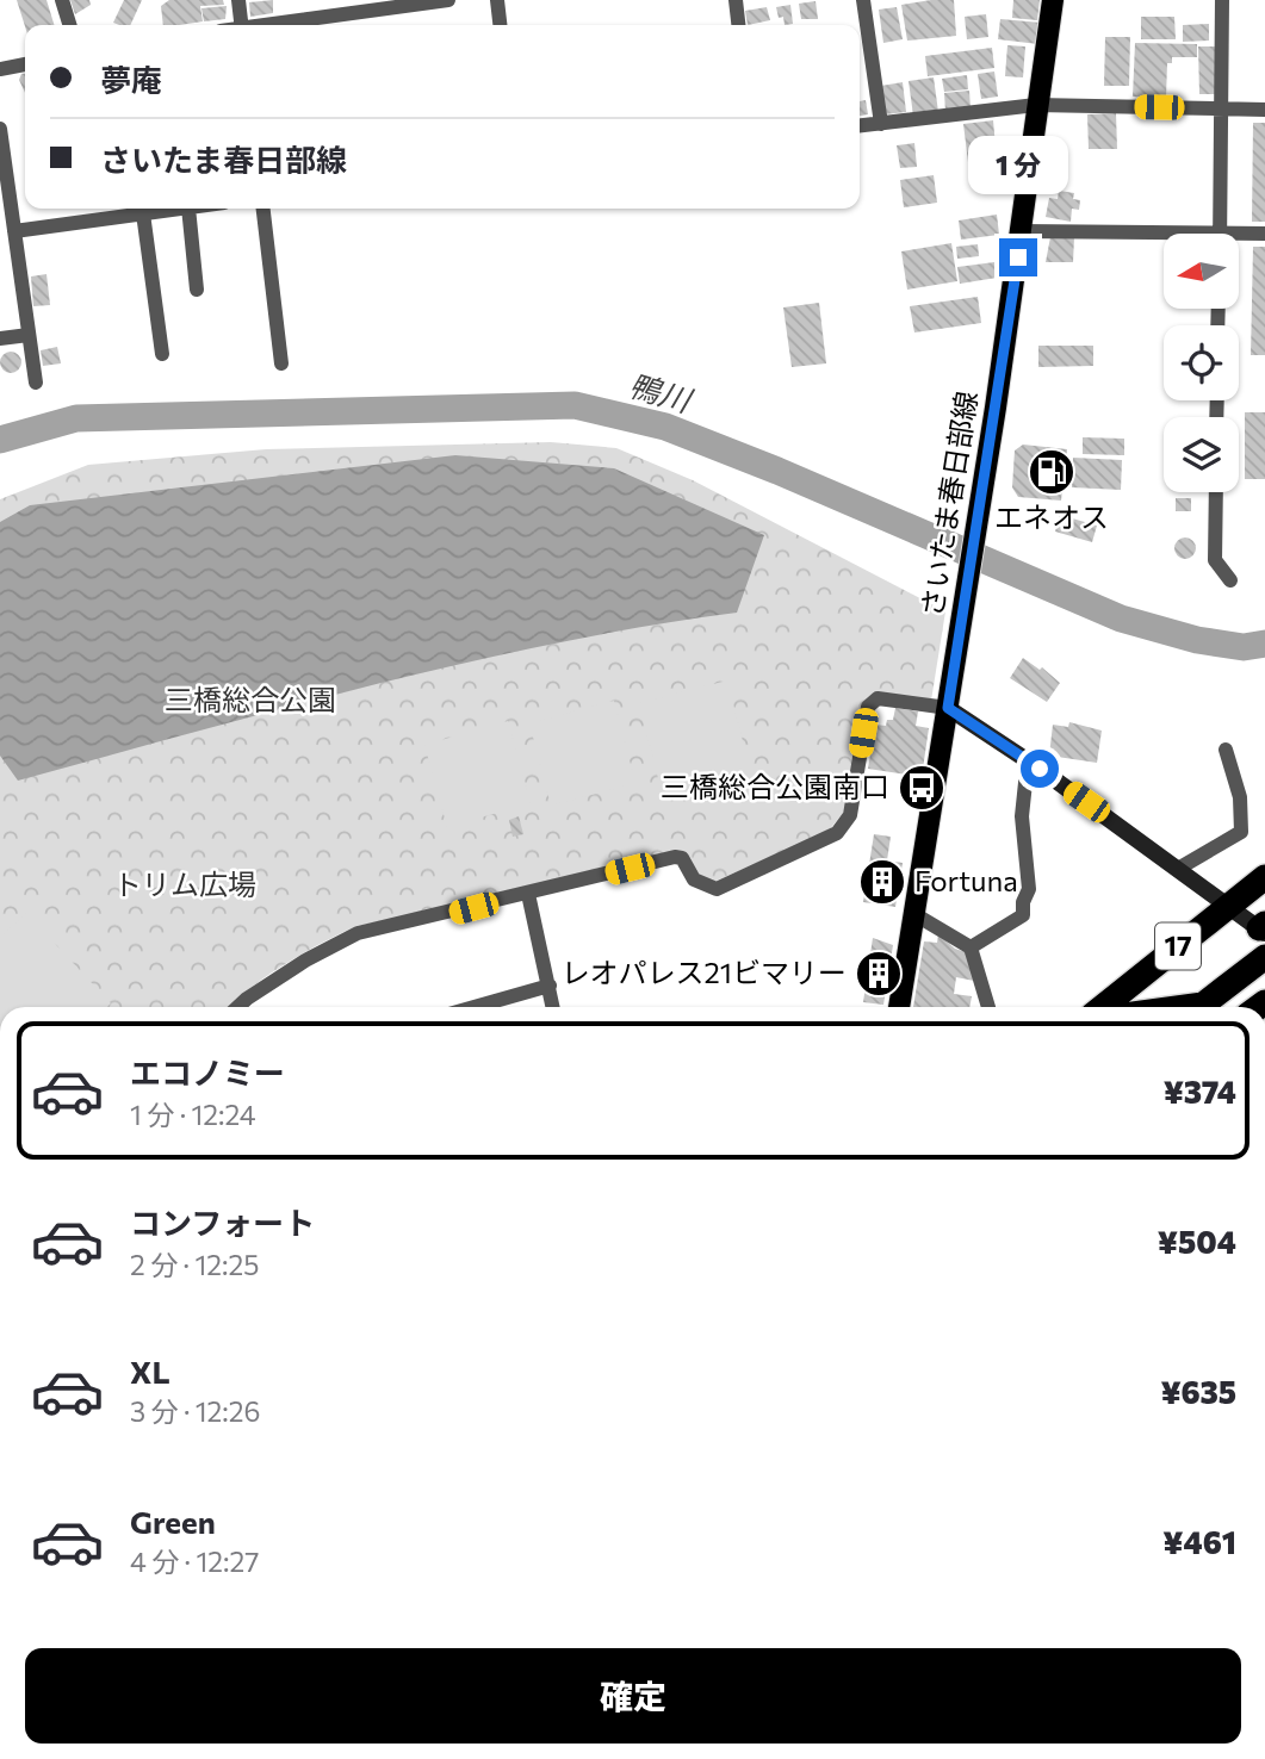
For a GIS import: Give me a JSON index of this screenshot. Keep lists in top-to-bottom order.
{
  "streets": {
    "highway": ["17"],
    "main road": ["さいたま春日部線"]
  },
  "water": ["鴨川"],
  "parks": ["三橋総合公園", "トリム広場"],
  "places": {
    "fuel station": ["エネオス"],
    "bus stop": ["三橋総合公園南口"],
    "building": ["Fortuna", "レオパレス21ビマリー"]
  },
  "north": "left",
  "page": {
    "banner": ["夢庵", "さいたま春日部線"],
    "bubble": "1 分",
    "list": [
      {
        "name": "エコノミー",
        "note": "1 分 · 12:24",
        "value": "¥374"
      },
      {
        "name": "コンフォート",
        "note": "2 分 · 12:25",
        "value": "¥504"
      },
      {
        "name": "XL",
        "note": "3 分 · 12:26",
        "value": "¥635"
      },
      {
        "name": "Green",
        "note": "4 分 · 12:27",
        "value": "¥461"
      }
    ],
    "buttons": "確定"
  }
}
